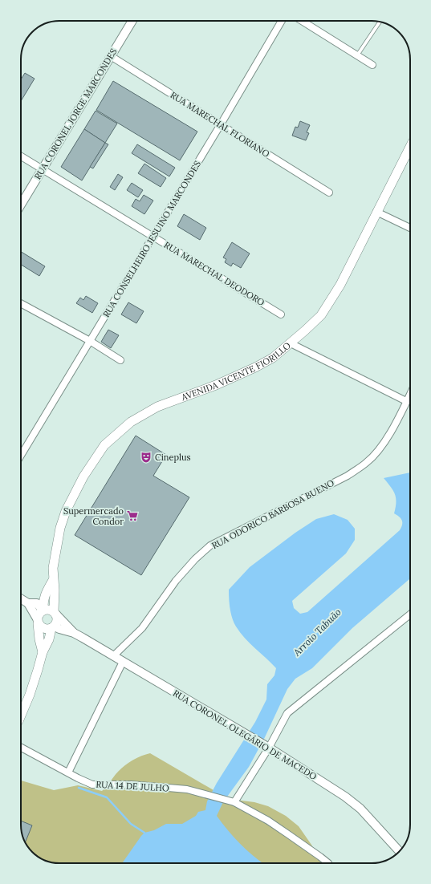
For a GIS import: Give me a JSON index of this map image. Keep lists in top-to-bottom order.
{
  "streets": {
    "main road": ["AVENIDA VICENTE FIORILLO"],
    "street": [
      "RUA CORONEL JORGE MARCONDES",
      "RUA MARECHAL FLORIANO",
      "RUA CONSELHEIRO JESUINO MARCONDES",
      "RUA MARECHAL DEODORO",
      "RUA ODORICO BARBOSA BUENO",
      "RUA CORONEL OLEGÁRIO DE MACEDO",
      "RUA 14 DE JULHO"
    ]
  },
  "crossings": [
    ["RUA CORONEL JORGE MARCONDES", "RUA MARECHAL FLORIANO"],
    ["RUA CORONEL JORGE MARCONDES", "RUA MARECHAL DEODORO"],
    ["RUA MARECHAL FLORIANO", "RUA CONSELHEIRO JESUINO MARCONDES"],
    ["RUA CONSELHEIRO JESUINO MARCONDES", "RUA MARECHAL DEODORO"],
    ["RUA ODORICO BARBOSA BUENO", "RUA CORONEL OLEGÁRIO DE MACEDO"]
  ],
  "water": ["Arroio Tabuão"],
  "places": {
    "theatre": ["Cineplus"],
    "supermarket": ["Supermercado Condor"]
  }
}
